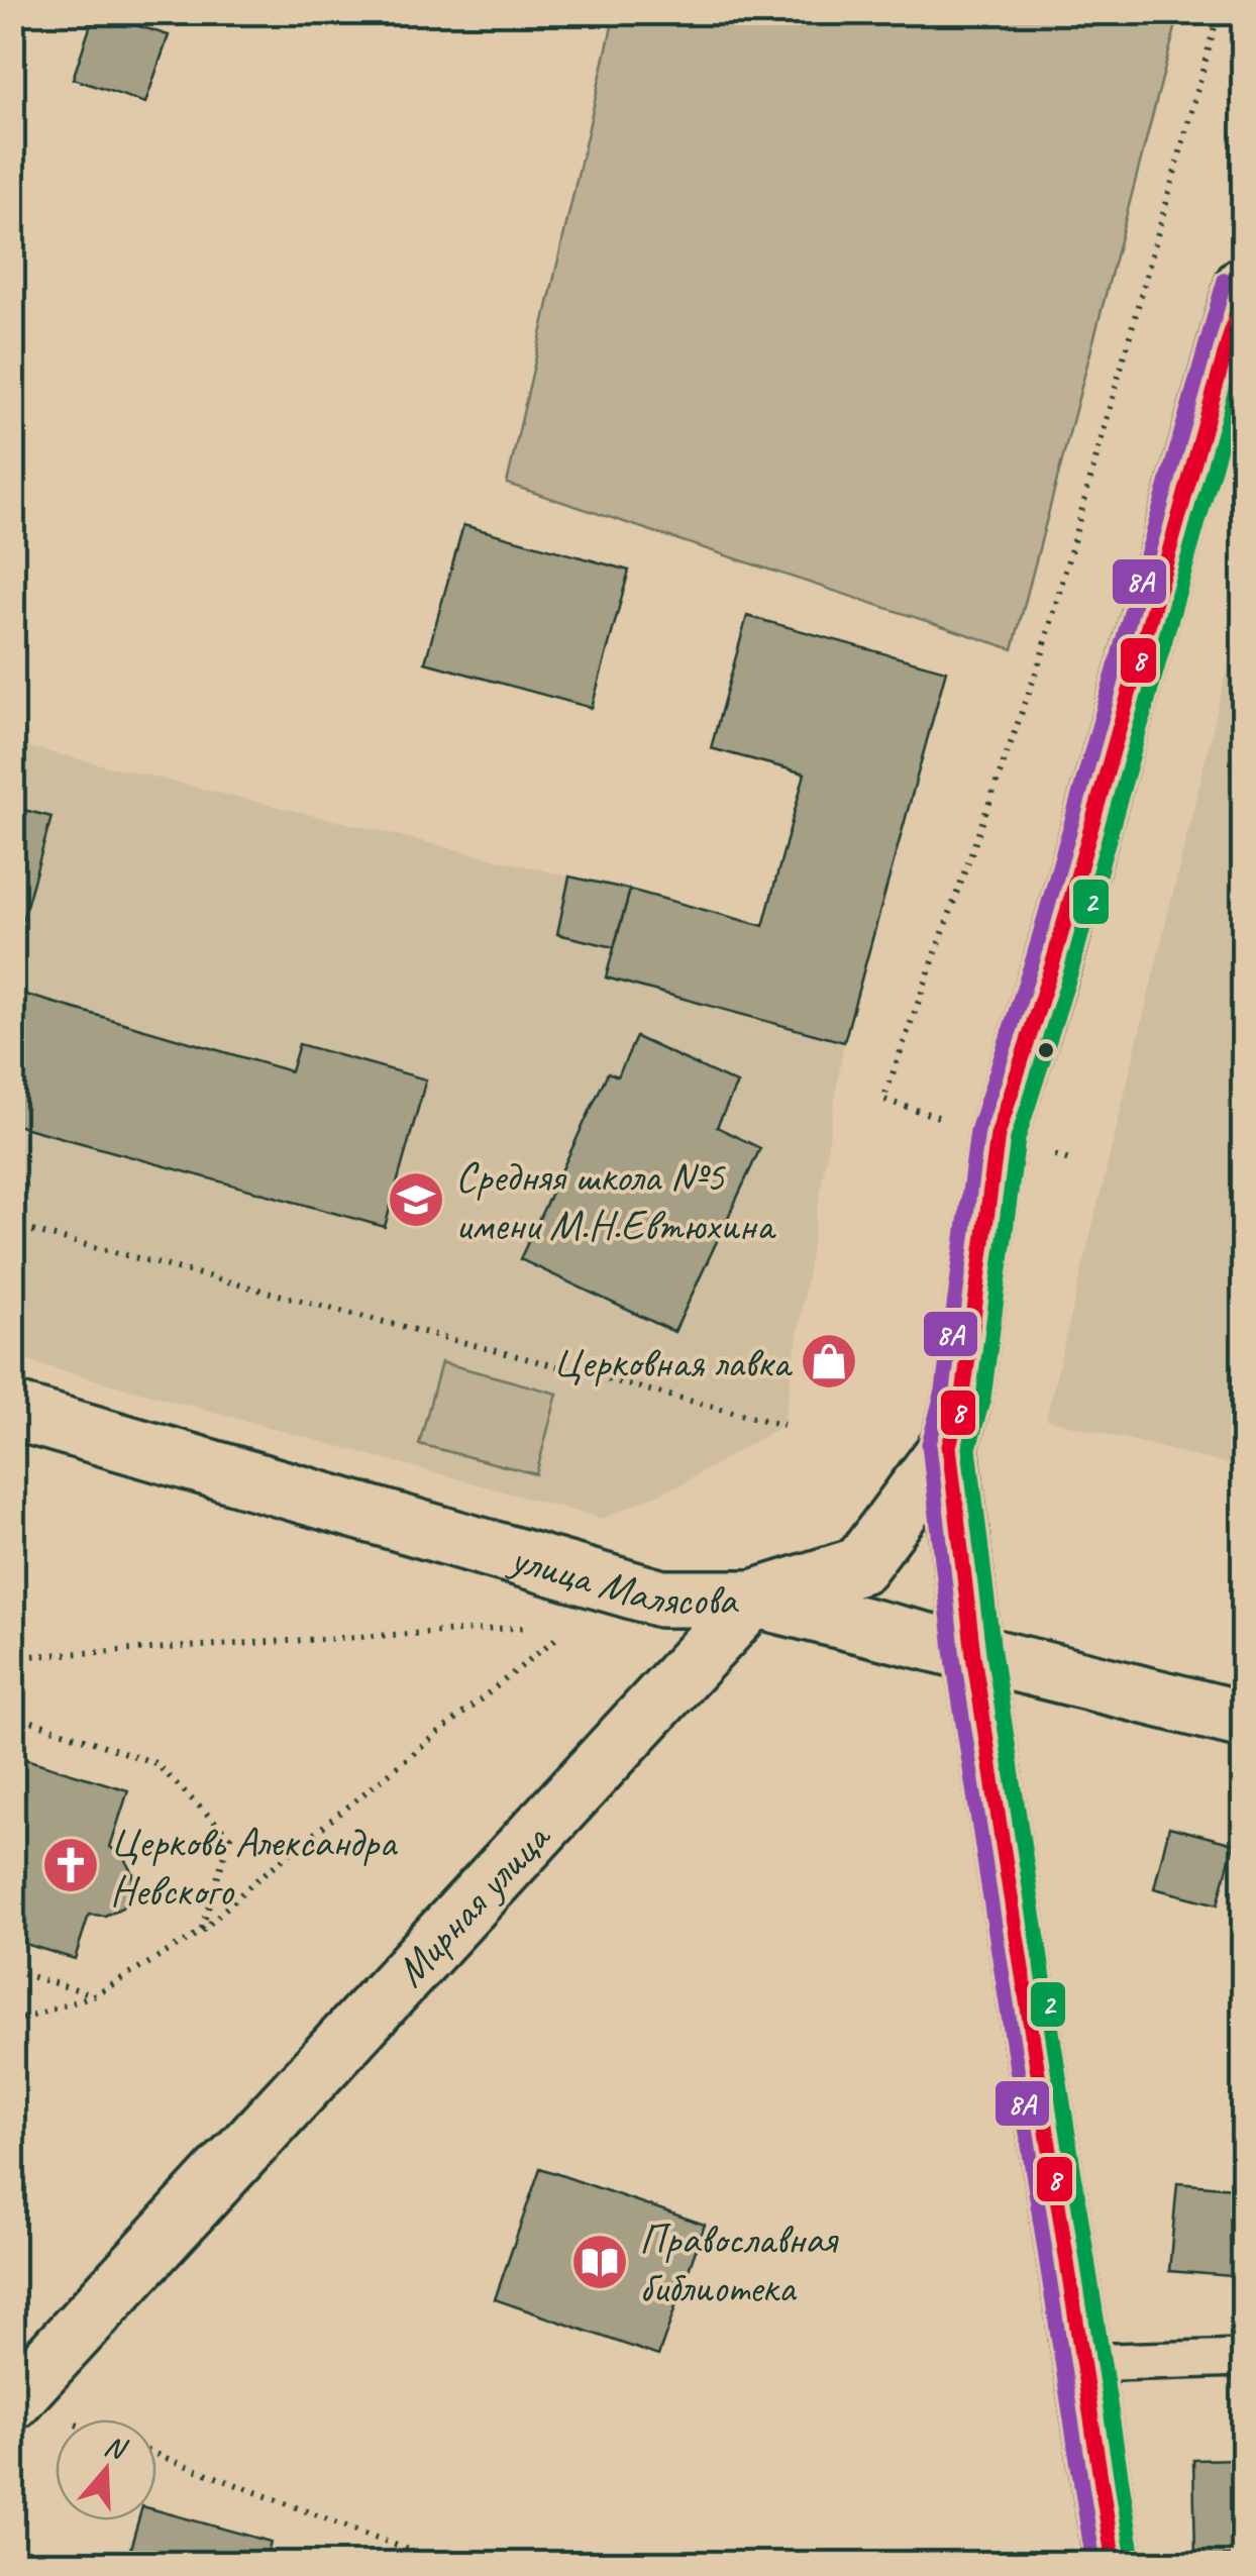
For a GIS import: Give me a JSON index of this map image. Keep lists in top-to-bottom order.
{
  "streets": {
    "street": ["улица Малясова", "Мирная улица"]
  },
  "crossings": [
    ["улица Малясова", "Мирная улица"]
  ],
  "places": {
    "school or university": ["Средняя школа №5 имени М.Н.Евтюхина"],
    "shop": ["Церковная лавка"],
    "church": ["Церковь Александра Невского"],
    "library": ["Православная библиотека"]
  },
  "lines": ["transit line 8А", "transit line 8", "transit line 2"],
  "north": "top"
}
